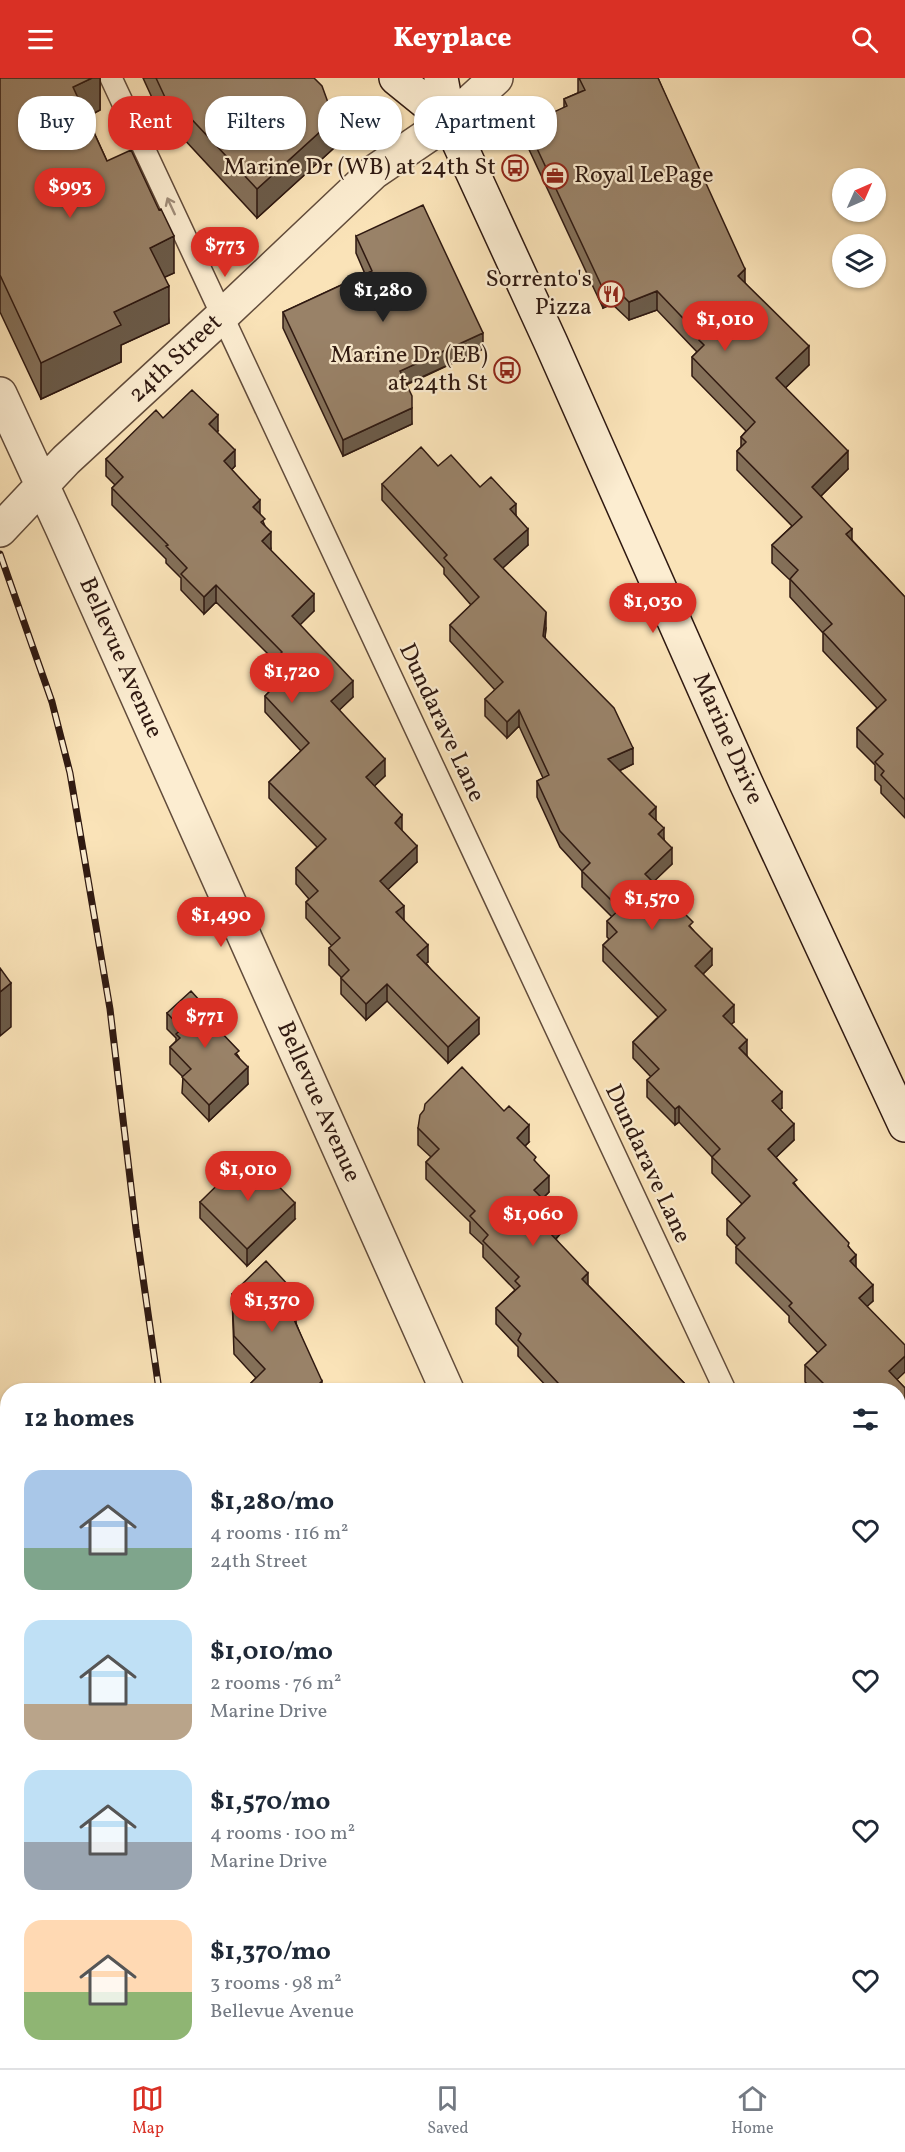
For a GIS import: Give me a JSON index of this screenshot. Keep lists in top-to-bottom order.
{
  "streets": {
    "street": ["24th Street", "Bellevue Avenue", "Marine Drive"],
    "lane": ["Dundarave Lane"]
  },
  "crossings": [
    ["24th Street", "Bellevue Avenue"],
    ["24th Street", "Dundarave Lane"]
  ],
  "places": {
    "bus stop": ["Marine Dr (WB) at 24th St", "Marine Dr (EB) at 24th St"],
    "office": ["Royal LePage"],
    "restaurant": ["Sorrento's Pizza"]
  },
  "north": "top right",
  "page": {
    "header": "Keyplace",
    "chip": [
      "Buy",
      "Rent",
      "Filters",
      "New",
      "Apartment"
    ],
    "price": [
      "$993",
      "$773",
      "$1,280",
      "$1,010",
      "$1,030",
      "$1,720",
      "$1,570",
      "$1,490",
      "$771",
      "$1,010",
      "$1,060",
      "$1,370"
    ],
    "heading": "12 homes",
    "list": [
      {
        "name": "$1,280/mo",
        "note": "4 rooms · 116 m² · 24th Street"
      },
      {
        "name": "$1,010/mo",
        "note": "2 rooms · 76 m² · Marine Drive"
      },
      {
        "name": "$1,570/mo",
        "note": "4 rooms · 100 m² · Marine Drive"
      },
      {
        "name": "$1,370/mo",
        "note": "3 rooms · 98 m² · Bellevue Avenue"
      }
    ],
    "tabs": ["Map", "Saved", "Home"]
  }
}
